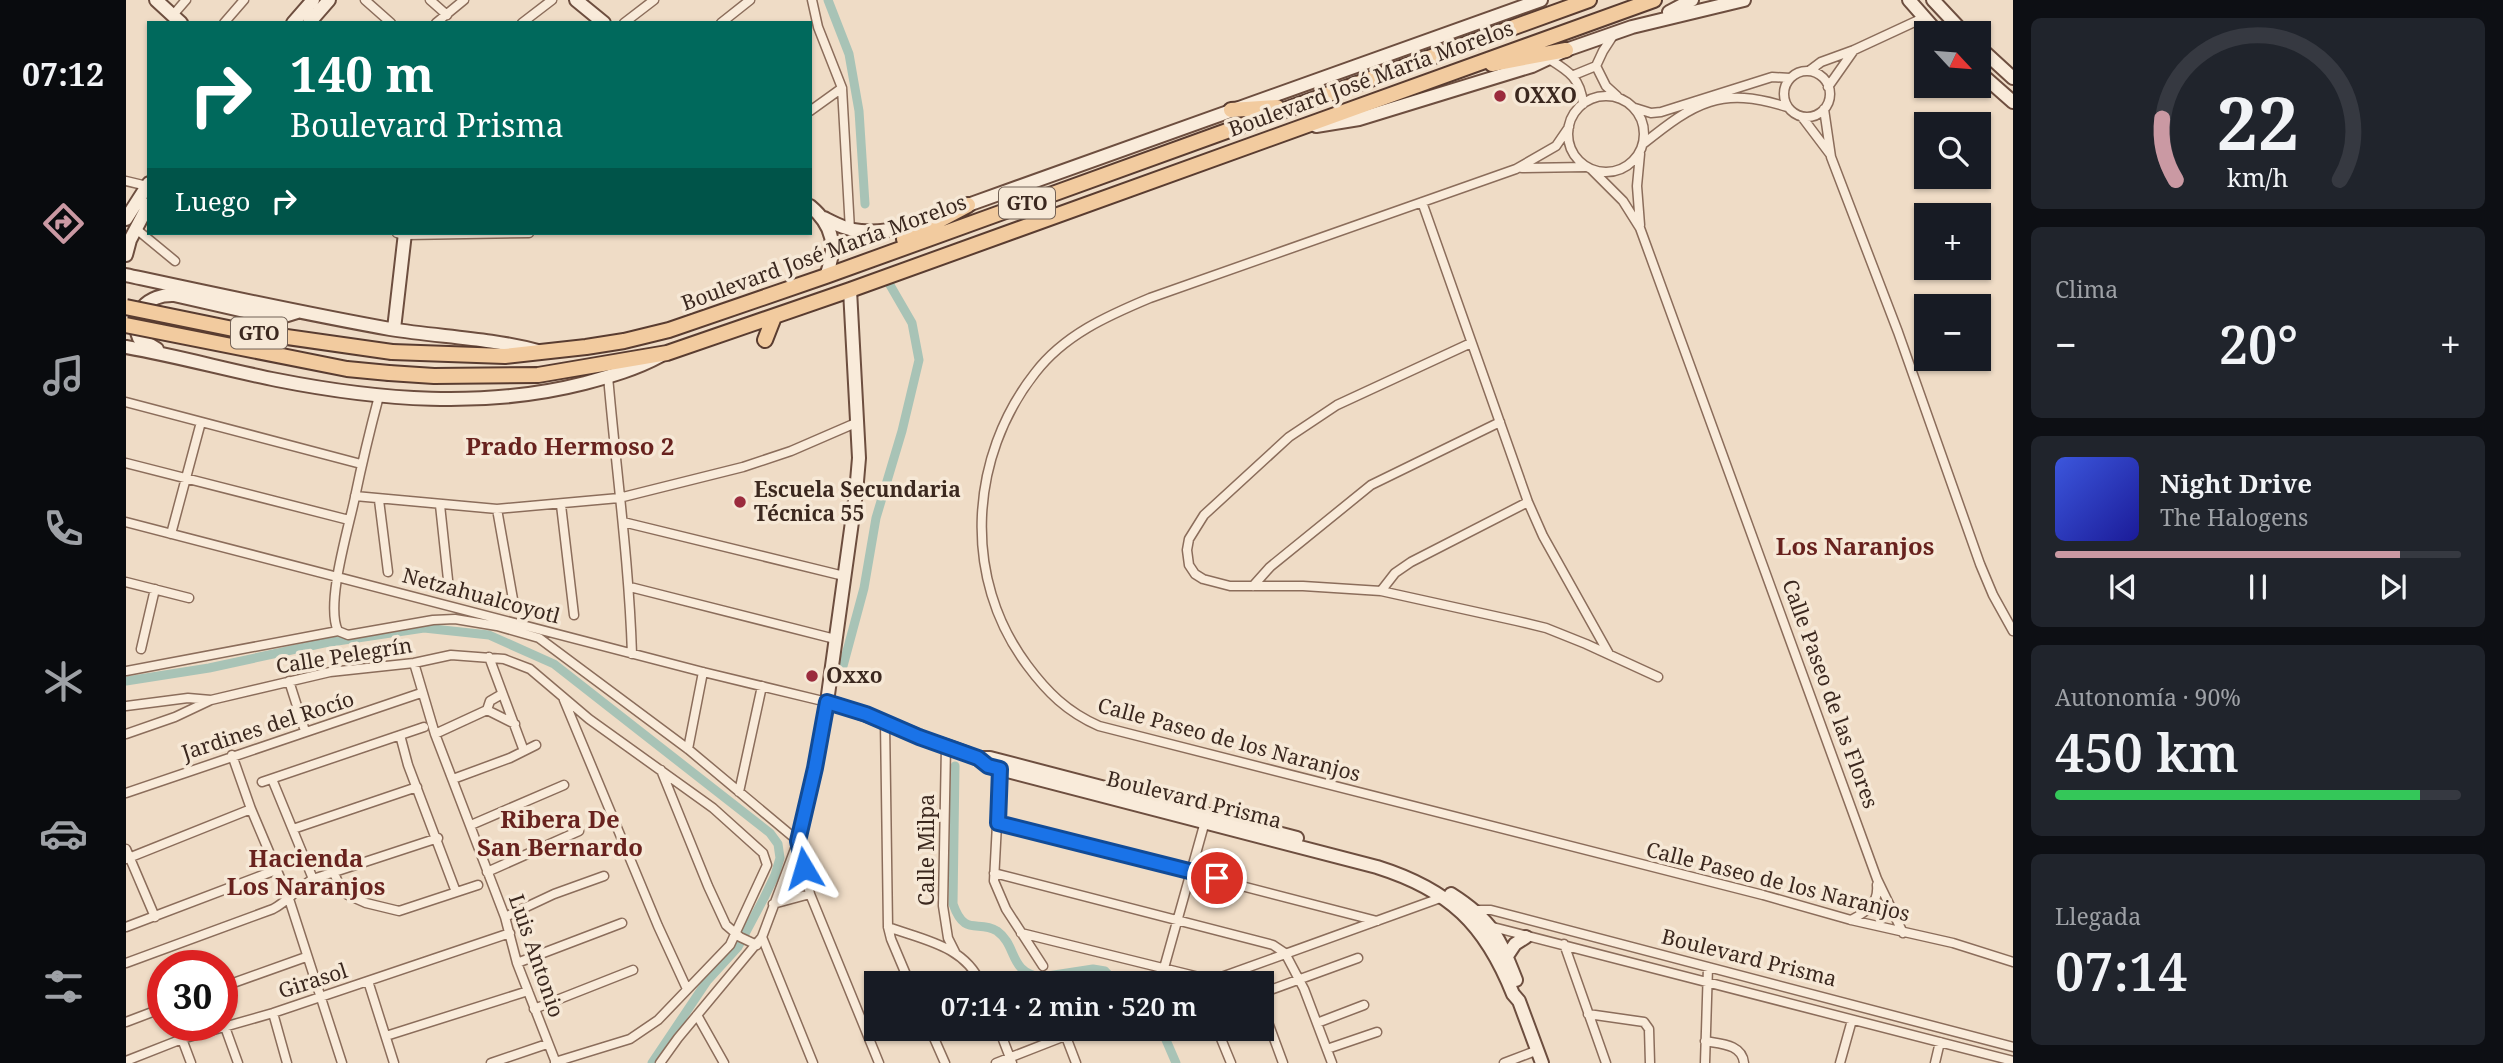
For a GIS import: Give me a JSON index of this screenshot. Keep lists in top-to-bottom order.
{
  "streets": {
    "main road": ["Boulevard José María Morelos", "GTO"],
    "street": [
      "Netzahualcoyotl",
      "Calle Pelegrín",
      "Calle Paseo de las Flores",
      "Jardines del Rocío",
      "Calle Paseo de los Naranjos",
      "Boulevard Prisma",
      "Calle Milpa",
      "Luis Antonio",
      "Girasol"
    ]
  },
  "crossings": [
    ["Boulevard José María Morelos", "GTO"],
    ["Netzahualcoyotl", "Boulevard Prisma"],
    ["Calle Pelegrín", "Luis Antonio"],
    ["Calle Paseo de las Flores", "Calle Paseo de los Naranjos"],
    ["Jardines del Rocío", "Luis Antonio"],
    ["Boulevard Prisma", "Calle Milpa"],
    ["Luis Antonio", "Girasol"]
  ],
  "districts": [
    "Prado Hermoso 2",
    "Los Naranjos",
    "Ribera De San Bernardo",
    "Hacienda Los Naranjos"
  ],
  "places": ["OXXO", "Escuela Secundaria Técnica 55", "Oxxo"],
  "north": "bottom right",
  "page": {
    "tabs": "07:12",
    "map_buttons": ["+", "−"],
    "turn": ["140 m", "Boulevard Prisma"],
    "then": "Luego",
    "tile": [
      "Clima",
      ["Autonomía · 90%", "450 km"],
      ["Llegada", "07:14"]
    ],
    "heat": ["−", "20°", "+"],
    "song": ["Night Drive", "The Halogens"],
    "limit": "30",
    "trip": "07:14 · 2 min · 520 m",
    "gauge": ["22", "km/h"]
  }
}
